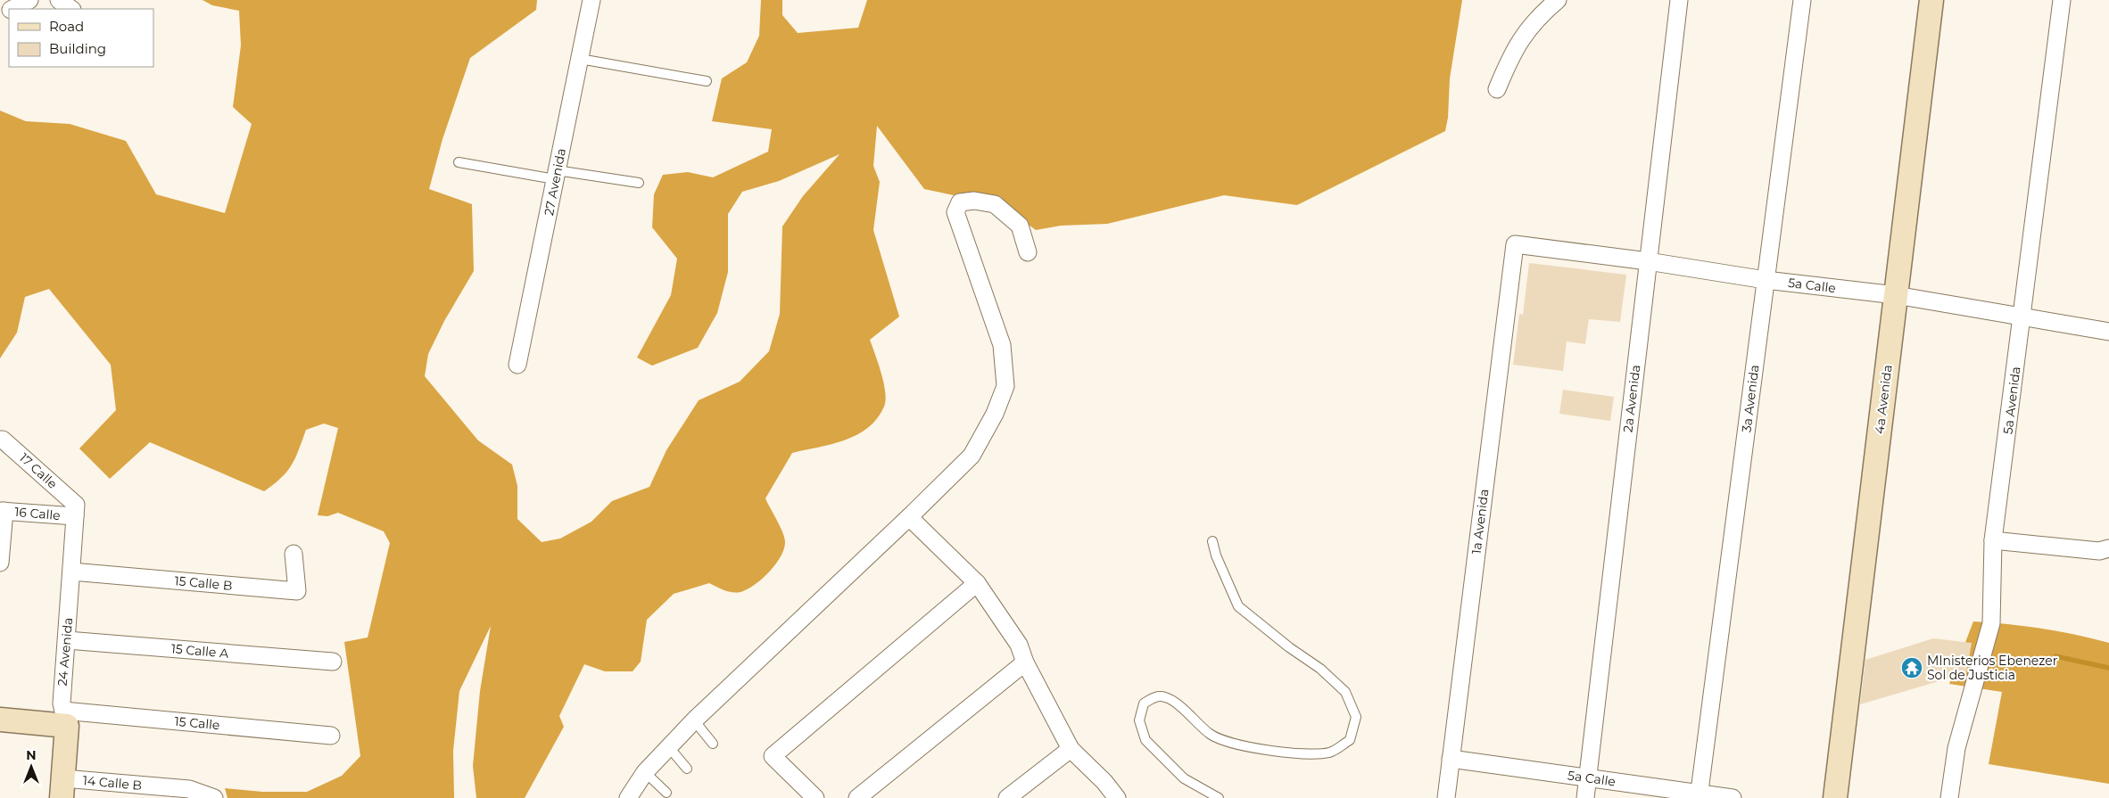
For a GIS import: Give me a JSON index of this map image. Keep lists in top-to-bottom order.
{
  "streets": {
    "street": [
      "27 Avenida",
      "5a Calle",
      "2a Avenida",
      "3a Avenida",
      "4a Avenida",
      "5a Avenida",
      "17 Calle",
      "16 Calle",
      "1a Avenida",
      "15 Calle B",
      "15 Calle A",
      "24 Avenida",
      "15 Calle",
      "14 Calle B"
    ]
  },
  "crossings": [
    ["5a Calle", "2a Avenida"],
    ["5a Calle", "3a Avenida"],
    ["5a Calle", "4a Avenida"],
    ["5a Calle", "5a Avenida"],
    ["5a Calle", "1a Avenida"],
    ["17 Calle", "16 Calle"],
    ["17 Calle", "24 Avenida"],
    ["16 Calle", "24 Avenida"],
    ["15 Calle B", "24 Avenida"],
    ["15 Calle A", "24 Avenida"],
    ["24 Avenida", "15 Calle"],
    ["24 Avenida", "14 Calle B"]
  ],
  "places": {
    "temple": ["MInisterios Ebenezer Sol de Justicia"]
  },
  "legend": ["Road", "Building"],
  "north": "top"
}
